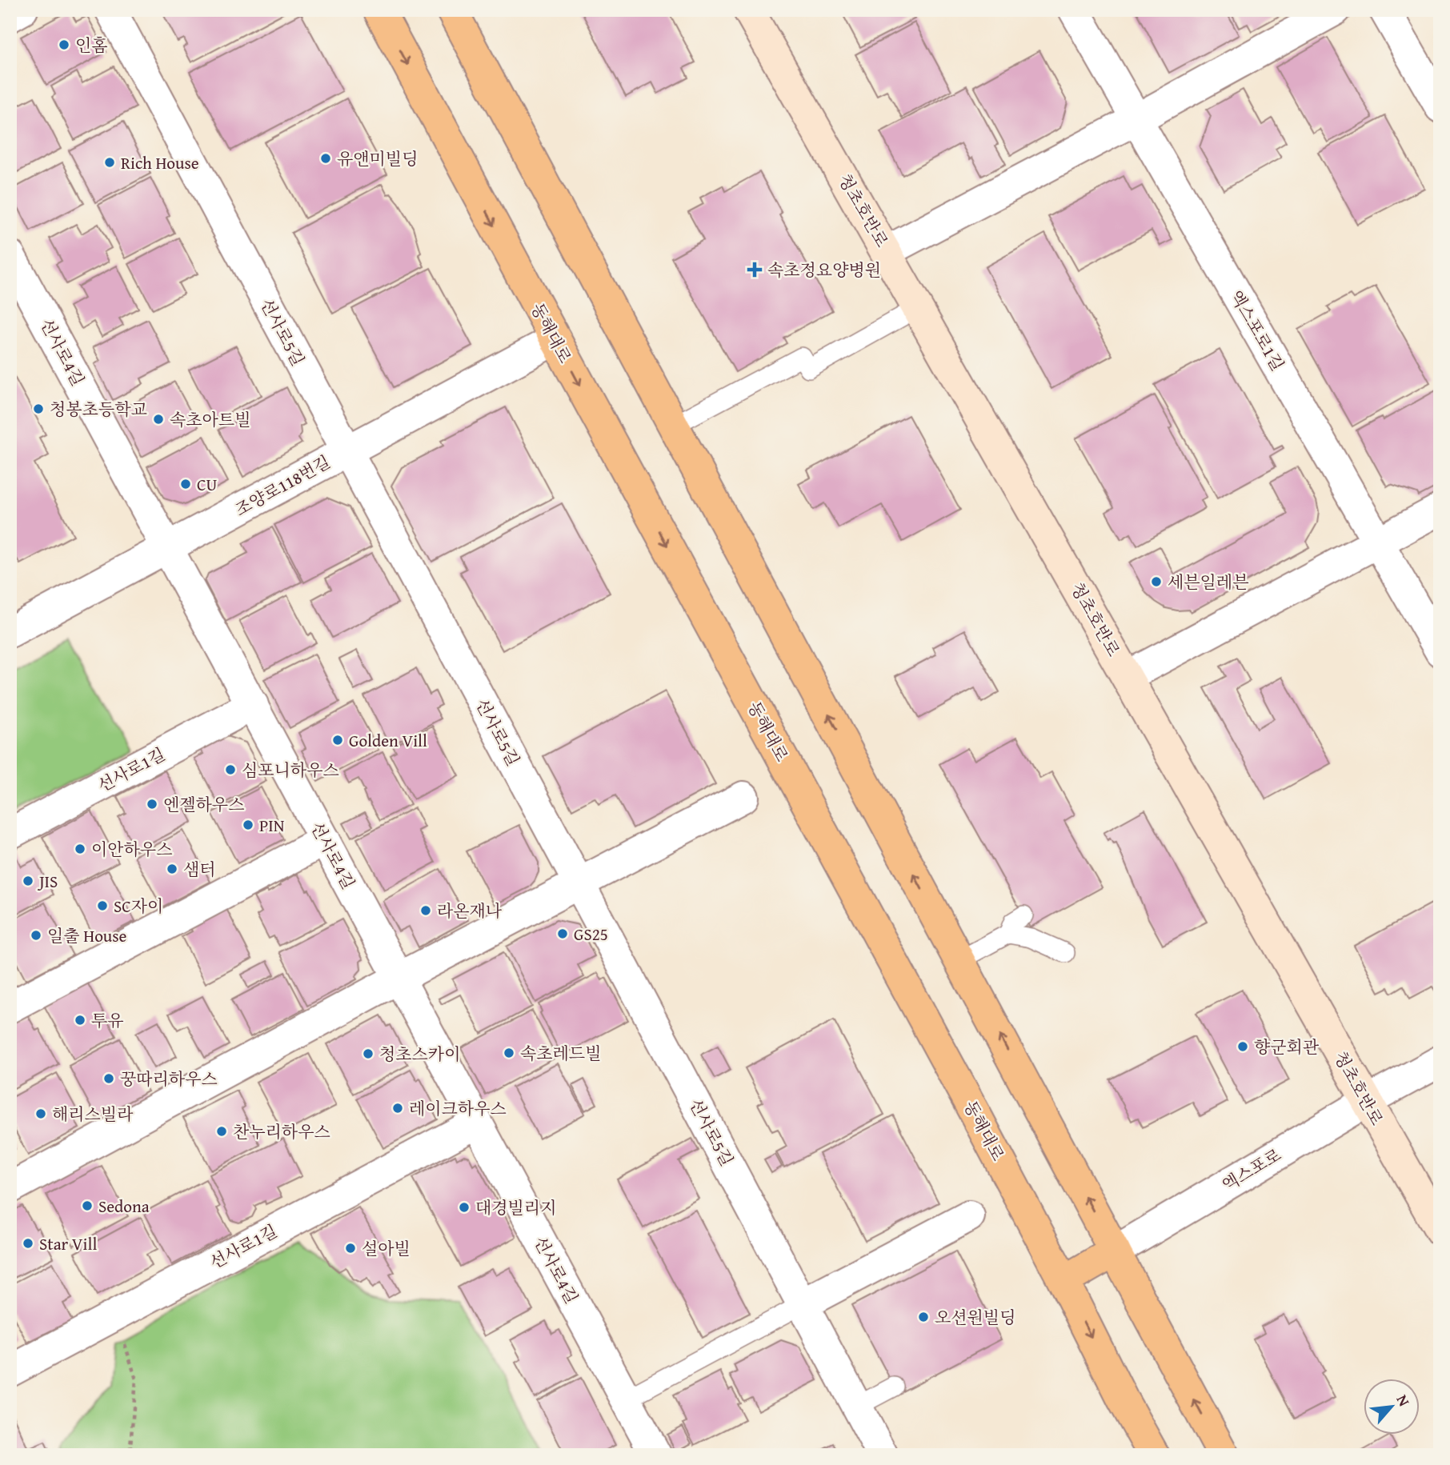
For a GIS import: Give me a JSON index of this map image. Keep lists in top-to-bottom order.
{
  "streets": {
    "main road": ["동해대로", "엑스포로"],
    "street": [
      "청초호반로",
      "엑스포로1길",
      "선사로5길",
      "선사로4길",
      "조양로118번길",
      "선사로1길"
    ]
  },
  "crossings": [
    ["청초호반로", "엑스포로"],
    ["선사로5길", "조양로118번길"],
    ["동해대로", "조양로118번길"],
    ["동해대로", "엑스포로"],
    ["선사로4길", "조양로118번길"],
    ["선사로4길", "선사로1길"]
  ],
  "places": {
    "other": [
      "인홈",
      "유앤미빌딩",
      "Rich House",
      "청봉초등학교",
      "속초아트빌",
      "CU",
      "세븐일레븐",
      "Golden Vill",
      "심포니하우스",
      "엔젤하우스",
      "PIN",
      "이안하우스",
      "샘터",
      "JIS",
      "SC자이",
      "라온재나",
      "GS25",
      "일출 House",
      "투유",
      "향군회관",
      "속초레드빌",
      "청초스카이",
      "꿍따리하우스",
      "레이크하우스",
      "해리스빌라",
      "찬누리하우스",
      "Sedona",
      "대경빌리지",
      "Star Vill",
      "설아빌",
      "오션원빌딩"
    ],
    "health": ["속초정요양병원"]
  },
  "north": "top right"
}
